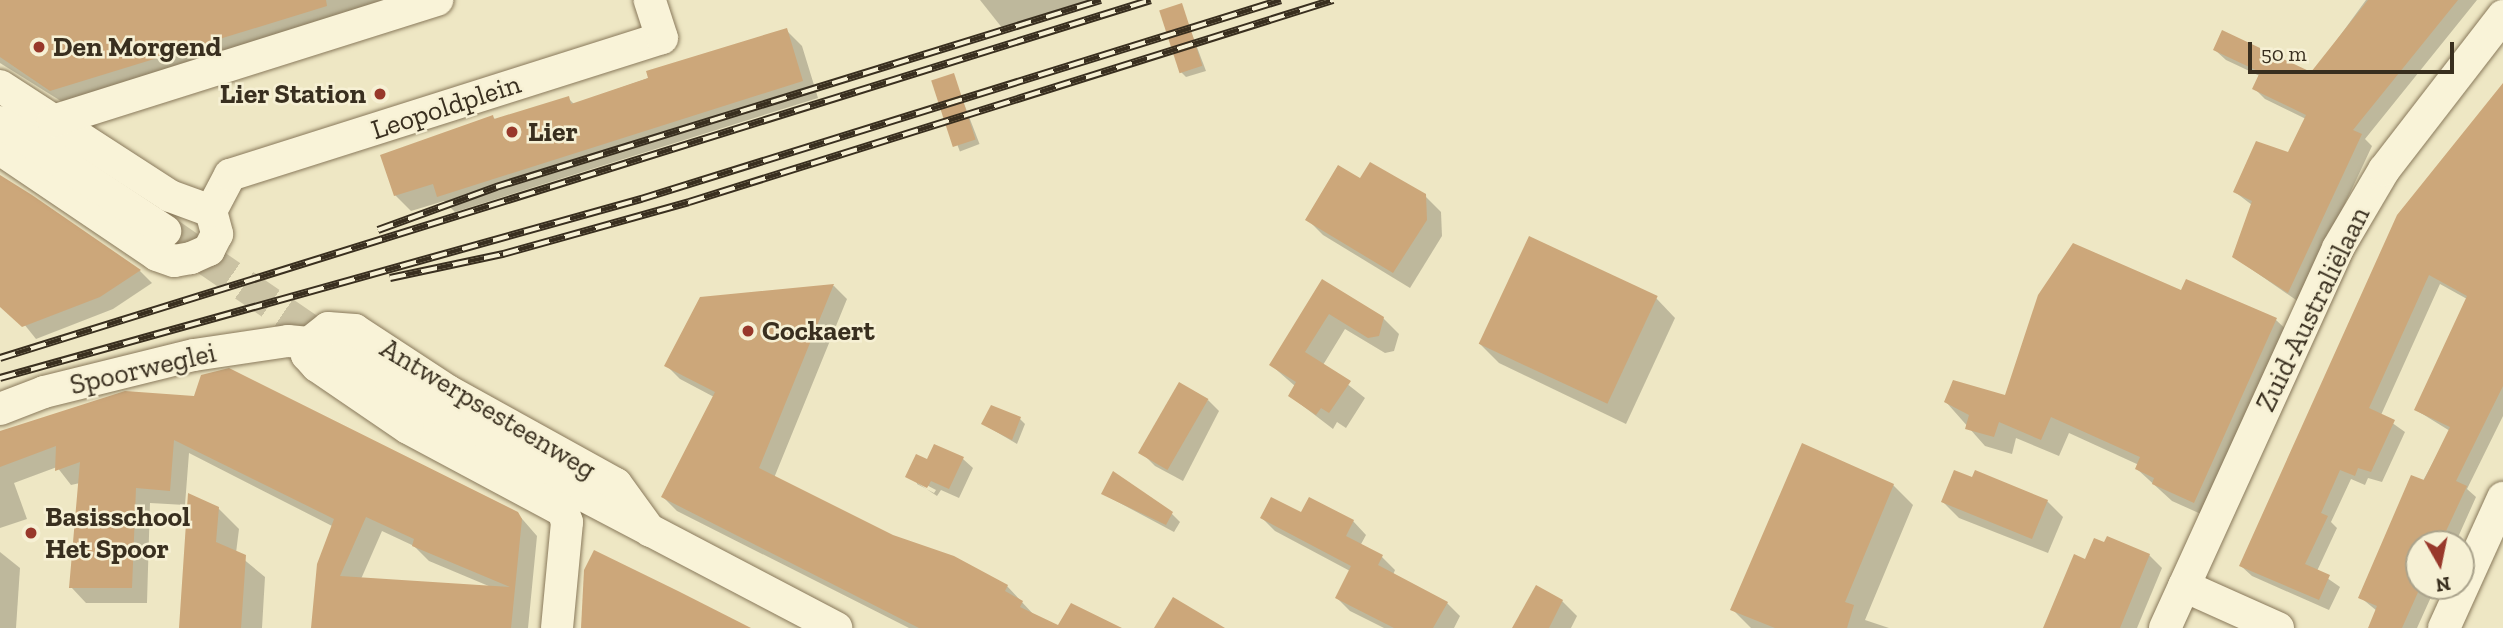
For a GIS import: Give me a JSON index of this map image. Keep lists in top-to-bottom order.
{
  "streets": {
    "street": [
      "Leopoldplein",
      "Zuid-Australiëlaan",
      "Spoorweglei",
      "Antwerpsesteenweg"
    ]
  },
  "crossings": [
    ["Spoorweglei", "Antwerpsesteenweg"]
  ],
  "places": [
    "Den Morgend",
    "Lier Station",
    "Lier",
    "Cockaert",
    "Basisschool Het Spoor"
  ],
  "scale_bar": "50 m",
  "north": "bottom"
}
